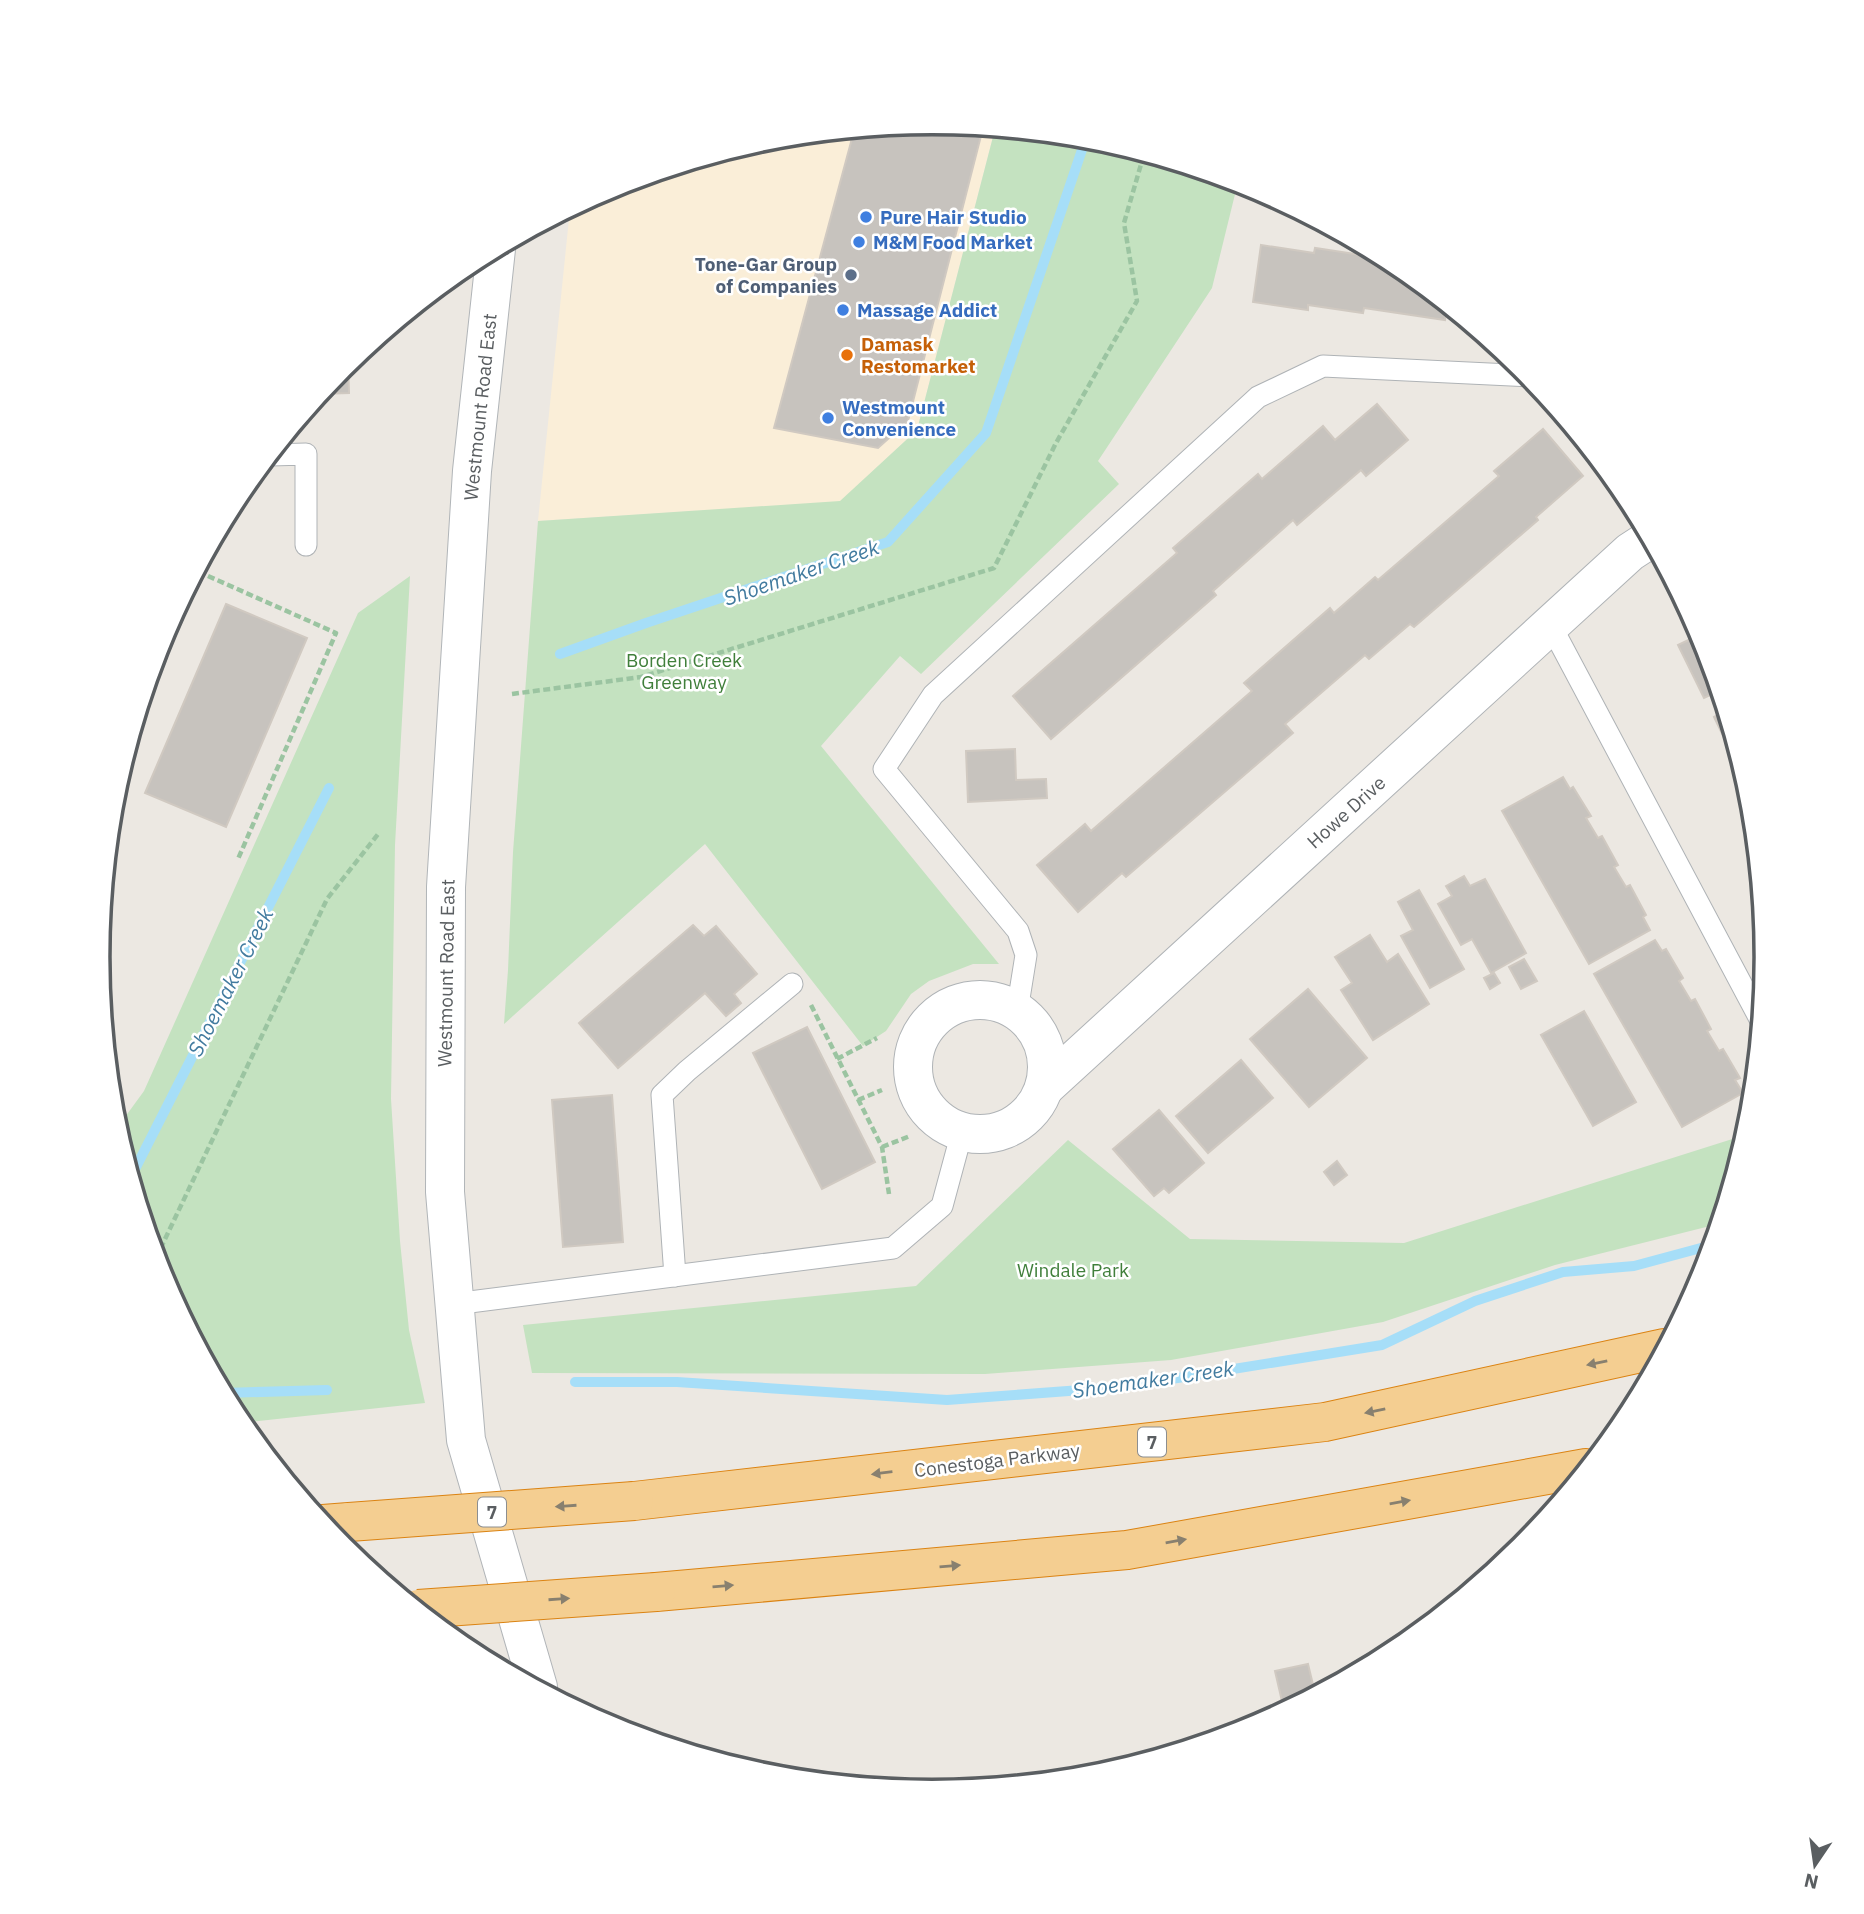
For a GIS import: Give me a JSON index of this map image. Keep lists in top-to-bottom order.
{
  "streets": {
    "highway": ["7", "Conestoga Parkway"],
    "main road": ["Westmount Road East", "Howe Drive"]
  },
  "water": ["Shoemaker Creek"],
  "parks": ["Borden Creek Greenway", "Windale Park"],
  "places": [
    "Pure Hair Studio",
    "M&M Food Market",
    "Tone-Gar Group of Companies",
    "Massage Addict",
    "Damask Restomarket",
    "Westmount Convenience"
  ],
  "north": "bottom"
}
